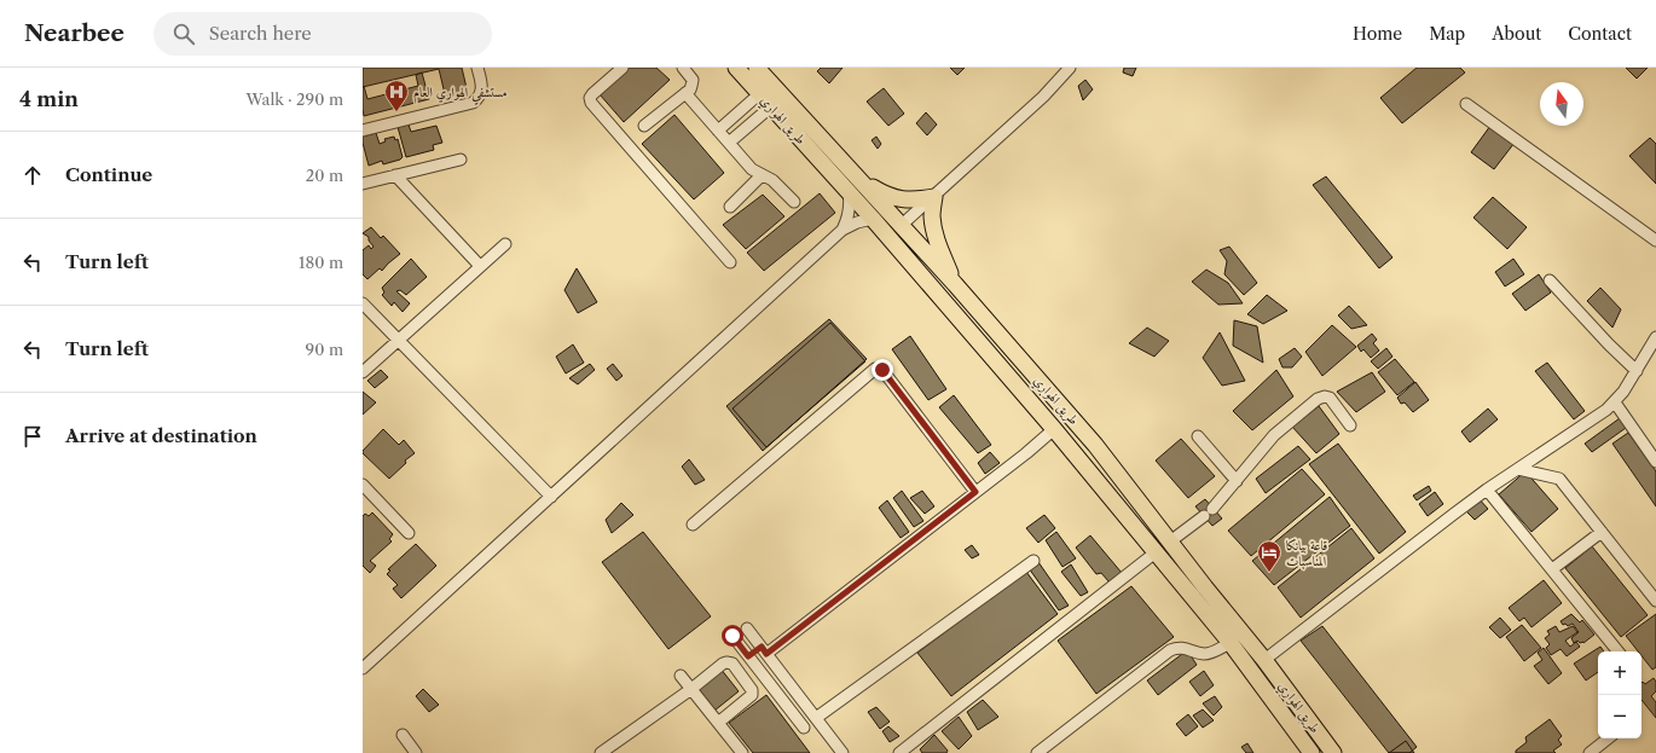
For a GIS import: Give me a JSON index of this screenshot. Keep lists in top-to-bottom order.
{
  "streets": {
    "highway": ["طريق الهواري"]
  },
  "places": {
    "hospital": ["مستشفي الهواري العام"],
    "hotel": ["قاعة بيانكا المناسبات"]
  },
  "north": "top",
  "page": {
    "header": "Nearbee",
    "search": "Search here",
    "nav": [
      "Home",
      "Map",
      "About",
      "Contact"
    ],
    "heading": ["4 min", "Walk · 290 m"],
    "list": [
      ["Continue", "20 m"],
      ["Turn left", "180 m"],
      ["Turn left", "90 m"],
      "Arrive at destination"
    ],
    "map_buttons": ["+", "−"]
  }
}
